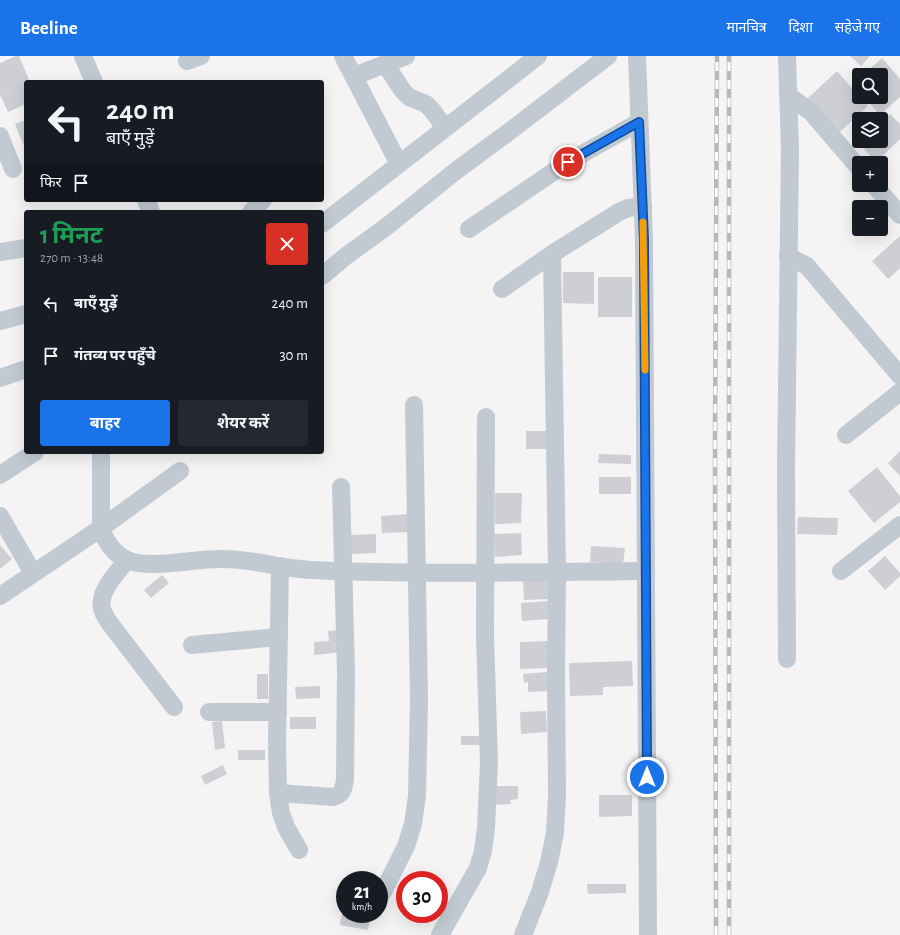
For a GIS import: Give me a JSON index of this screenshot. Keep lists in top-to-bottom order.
{
  "page": {
    "header": "Beeline",
    "nav": ["मानचित्र", "दिशा", "सहेजे गए"],
    "map_buttons": ["+", "−"],
    "turn": ["240 m", "बाएँ मुड़ें"],
    "then": "फिर",
    "heading": ["1 मिनट", "270 m · 13:48"],
    "list": [
      {
        "name": "बाएँ मुड़ें",
        "value": "240 m"
      },
      {
        "name": "गंतव्य पर पहुँचे",
        "value": "30 m"
      }
    ],
    "buttons": ["बाहर", "शेयर करें"],
    "speed": "21 km/h",
    "limit": "30"
  }
}
